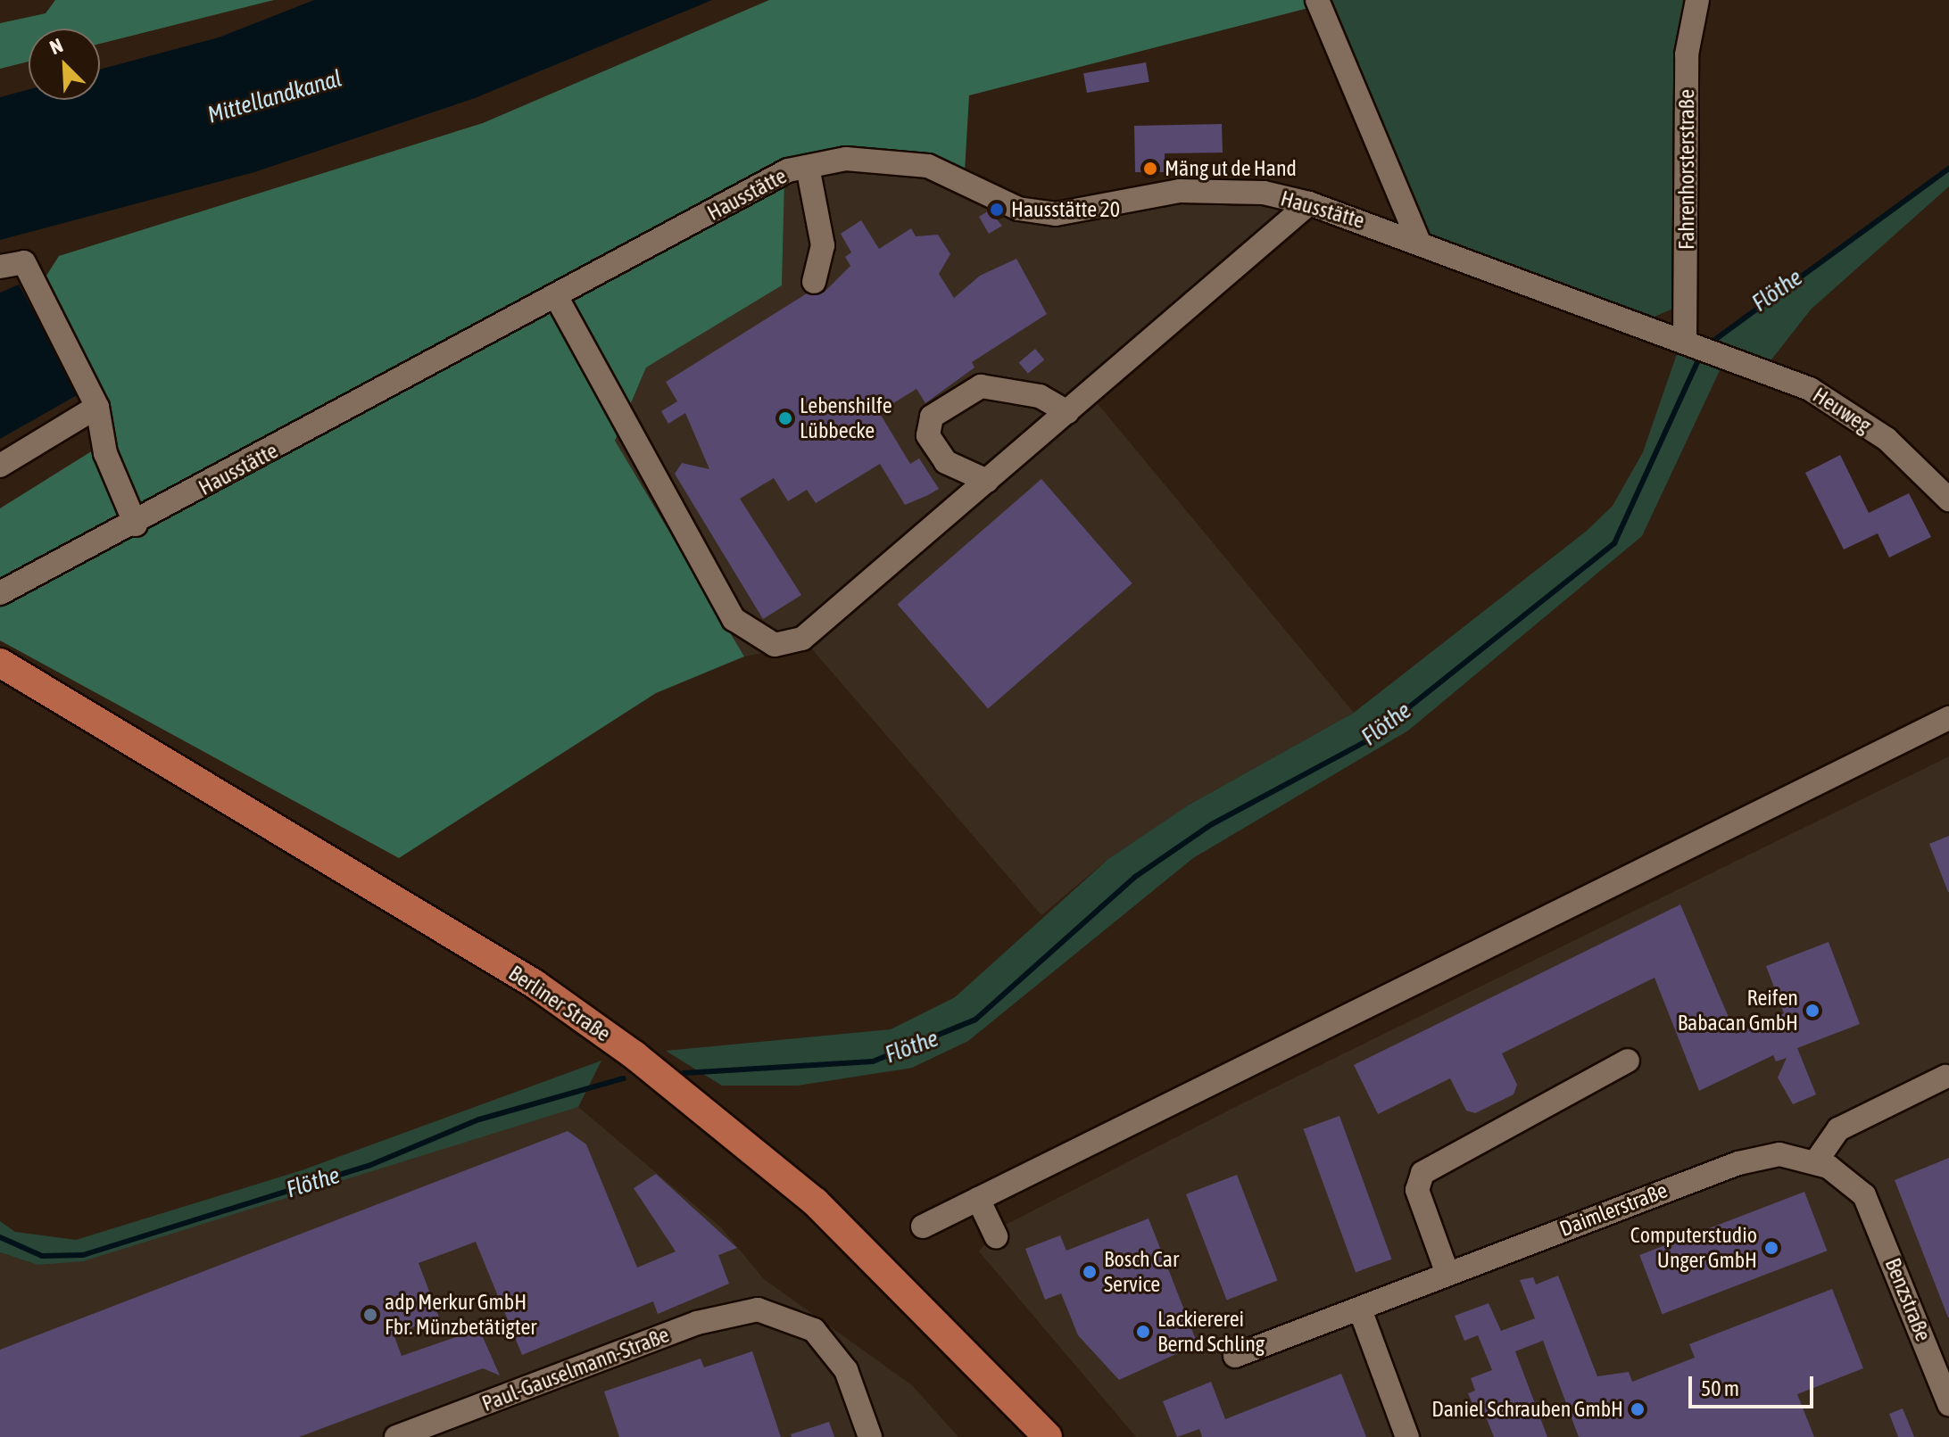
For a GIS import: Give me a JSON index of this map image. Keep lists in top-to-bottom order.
{
  "streets": {
    "main road": ["Berliner Straße"],
    "street": [
      "Fahrenhorsterstraße",
      "Hausstätte",
      "Heuweg",
      "Daimlerstraße",
      "Benzstraße",
      "Paul-Gauselmann-Straße"
    ]
  },
  "crossings": [
    ["Fahrenhorsterstraße", "Hausstätte"],
    ["Hausstätte", "Heuweg"],
    ["Daimlerstraße", "Benzstraße"]
  ],
  "water": ["Mittellandkanal", "Flöthe"],
  "places": [
    "Mäng ut de Hand",
    "Hausstätte 20",
    "Lebenshilfe Lübbecke",
    "Reifen Babacan GmbH",
    "Computerstudio Unger GmbH",
    "Bosch Car Service",
    "adp Merkur GmbH Fbr. Münzbetätigter",
    "Lackiererei Bernd Schling",
    "Daniel Schrauben GmbH"
  ],
  "scale_bar": "50 m",
  "north": "top left"
}
